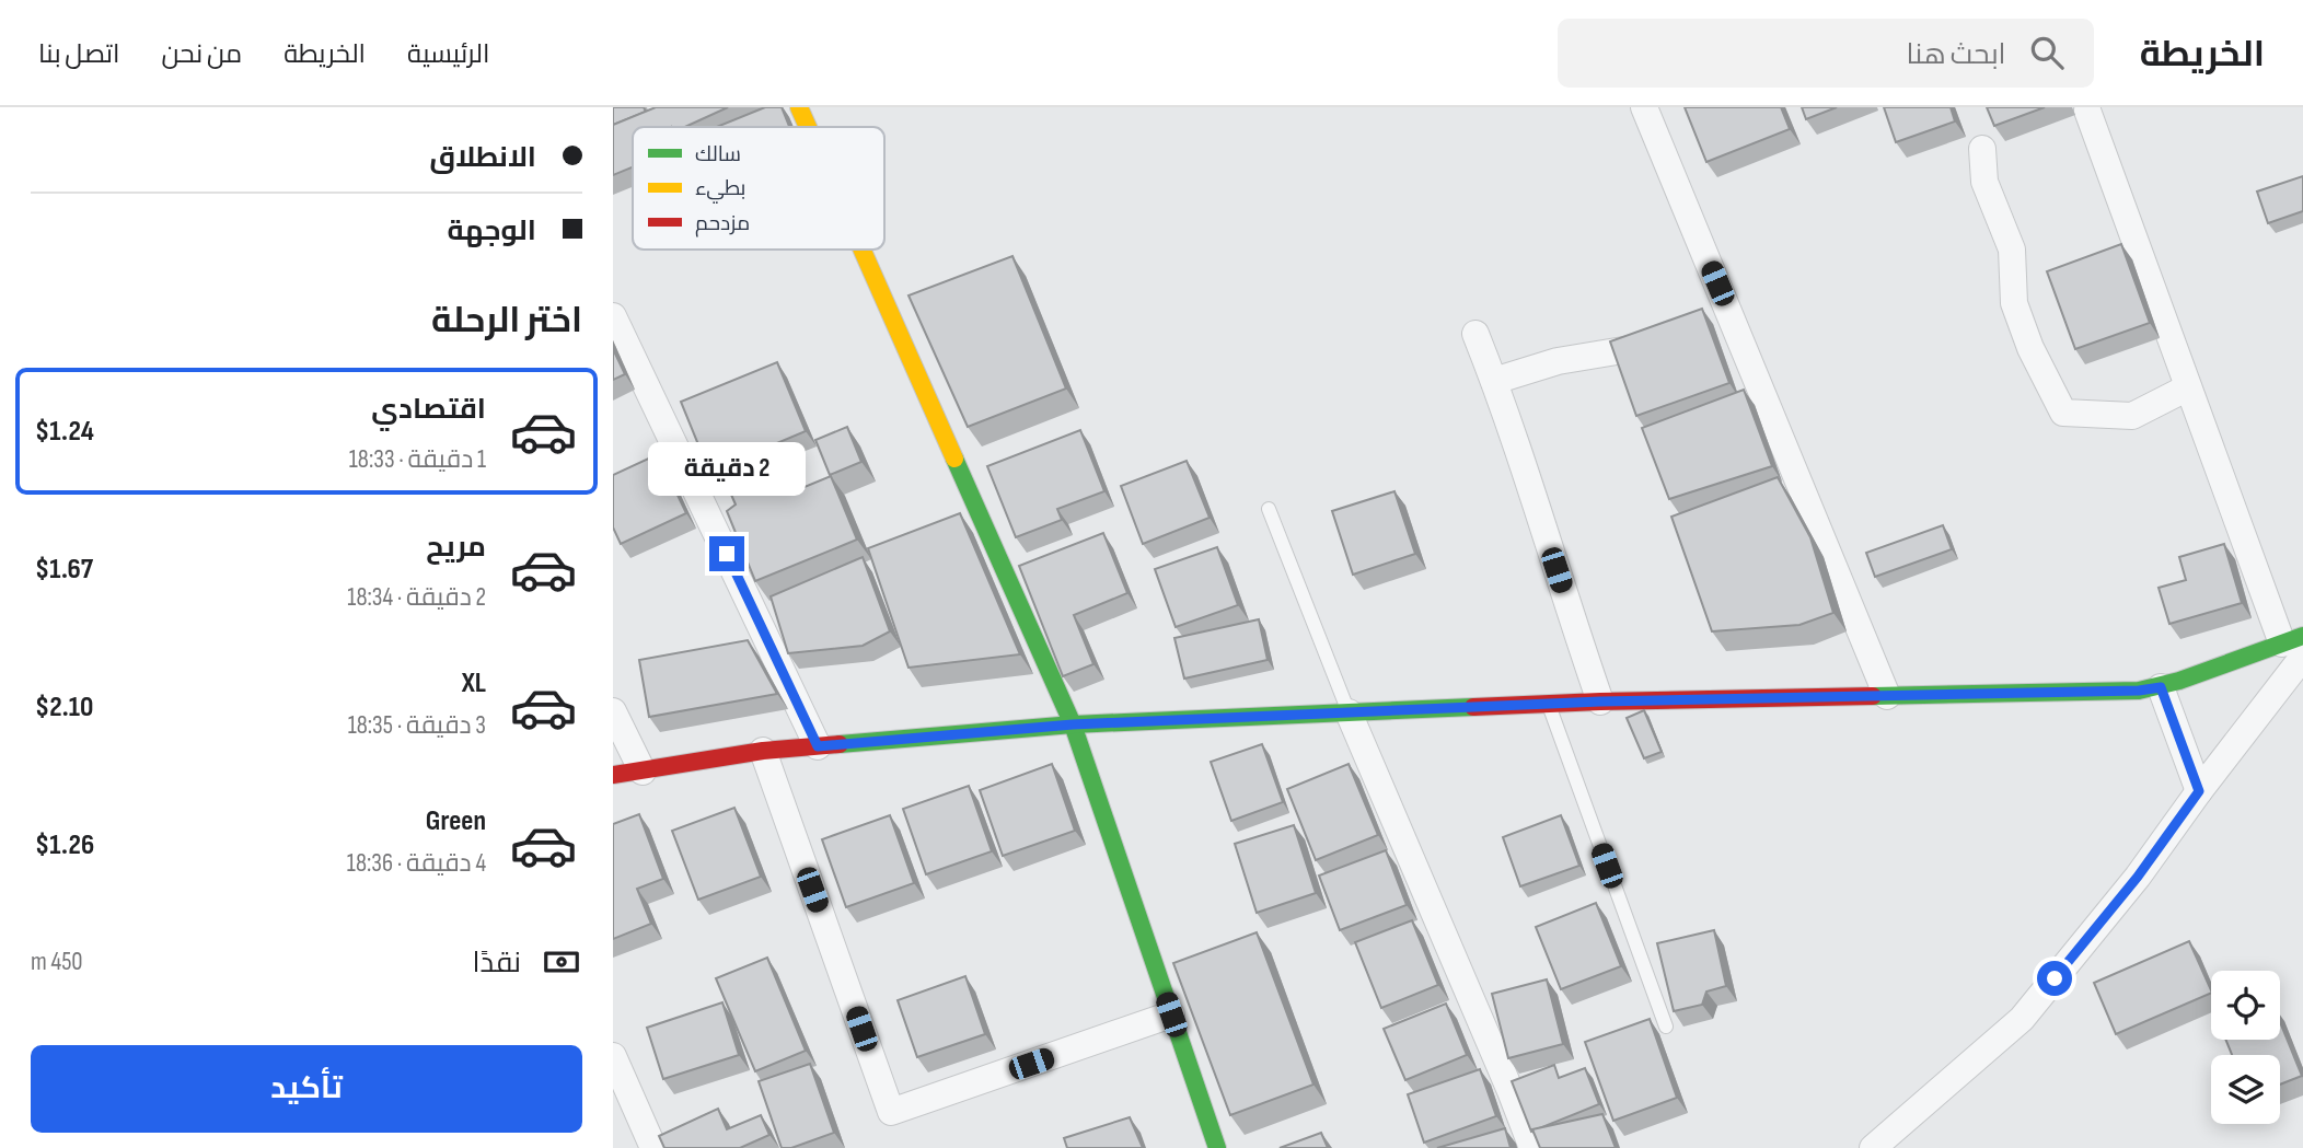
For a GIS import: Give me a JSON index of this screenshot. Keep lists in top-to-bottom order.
{
  "legend": ["سالك", "بطيء", "مزدحم"],
  "page": {
    "header": "الخريطة",
    "search": "ابحث هنا",
    "nav": [
      "الرئيسية",
      "الخريطة",
      "من نحن",
      "اتصل بنا"
    ],
    "banner": ["الانطلاق", "الوجهة"],
    "heading": "اختر الرحلة",
    "list": [
      {
        "name": "اقتصادي",
        "note": "1 دقيقة · 18:33",
        "value": "$1.24"
      },
      {
        "name": "مريح",
        "note": "2 دقيقة · 18:34",
        "value": "$1.67"
      },
      {
        "name": "XL",
        "note": "3 دقيقة · 18:35",
        "value": "$2.10"
      },
      {
        "name": "Green",
        "note": "4 دقيقة · 18:36",
        "value": "$1.26"
      }
    ],
    "bubble": "2 دقيقة",
    "pay": ["نقدًا", "450 m"],
    "buttons": "تأكيد"
  }
}
